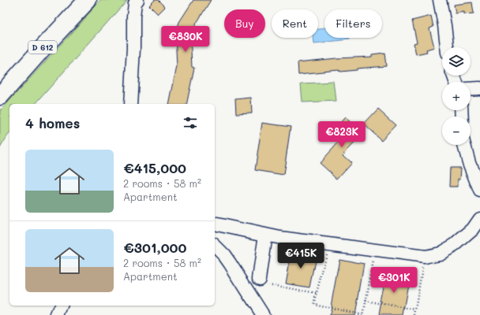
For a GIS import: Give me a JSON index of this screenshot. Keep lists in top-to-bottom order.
{
  "streets": {
    "highway": ["D 612"]
  },
  "page": {
    "chip": ["Buy", "Rent", "Filters"],
    "price": [
      "€830K",
      "€823K",
      "€415K",
      "€301K"
    ],
    "map_buttons": ["+", "−"],
    "heading": "4 homes",
    "list": [
      {
        "name": "€415,000",
        "note": "2 rooms · 58 m² · Apartment"
      },
      {
        "name": "€301,000",
        "note": "2 rooms · 58 m² · Apartment"
      }
    ]
  }
}
